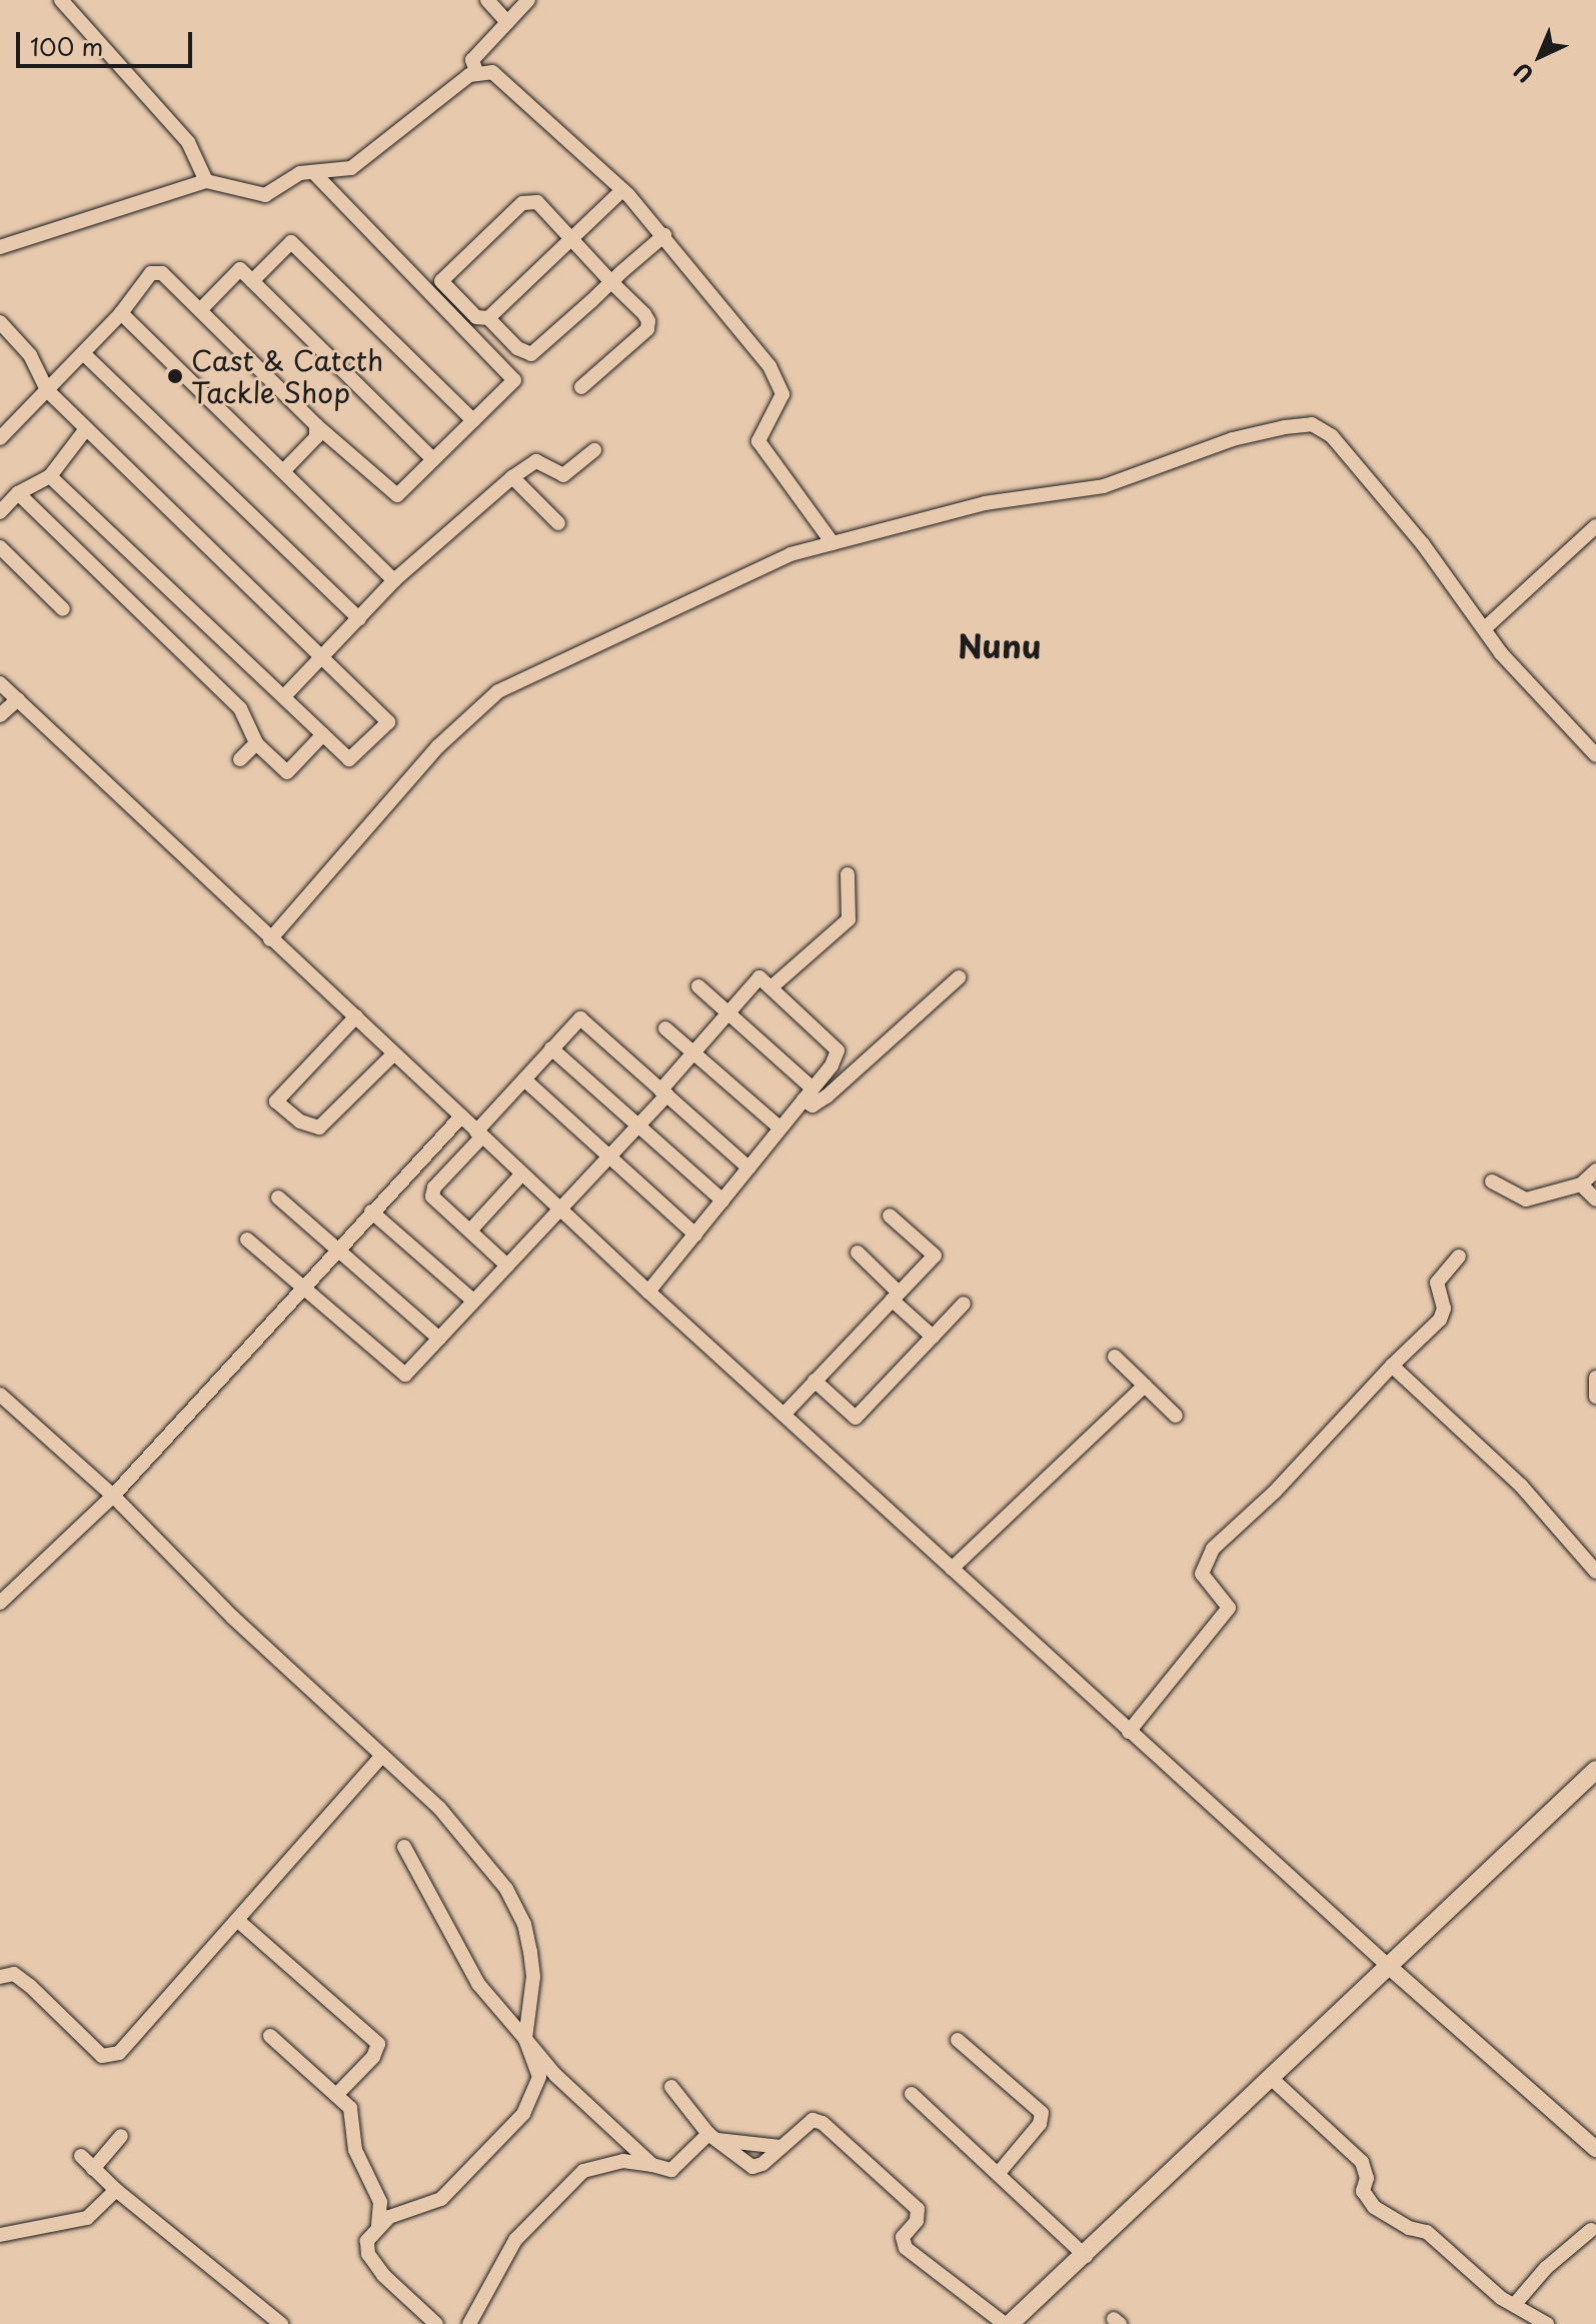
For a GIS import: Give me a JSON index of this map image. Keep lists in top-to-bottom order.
{
  "districts": ["Nunu"],
  "places": ["Cast & Catcth Tackle Shop"],
  "scale_bar": "100 m",
  "north": "bottom left"
}
